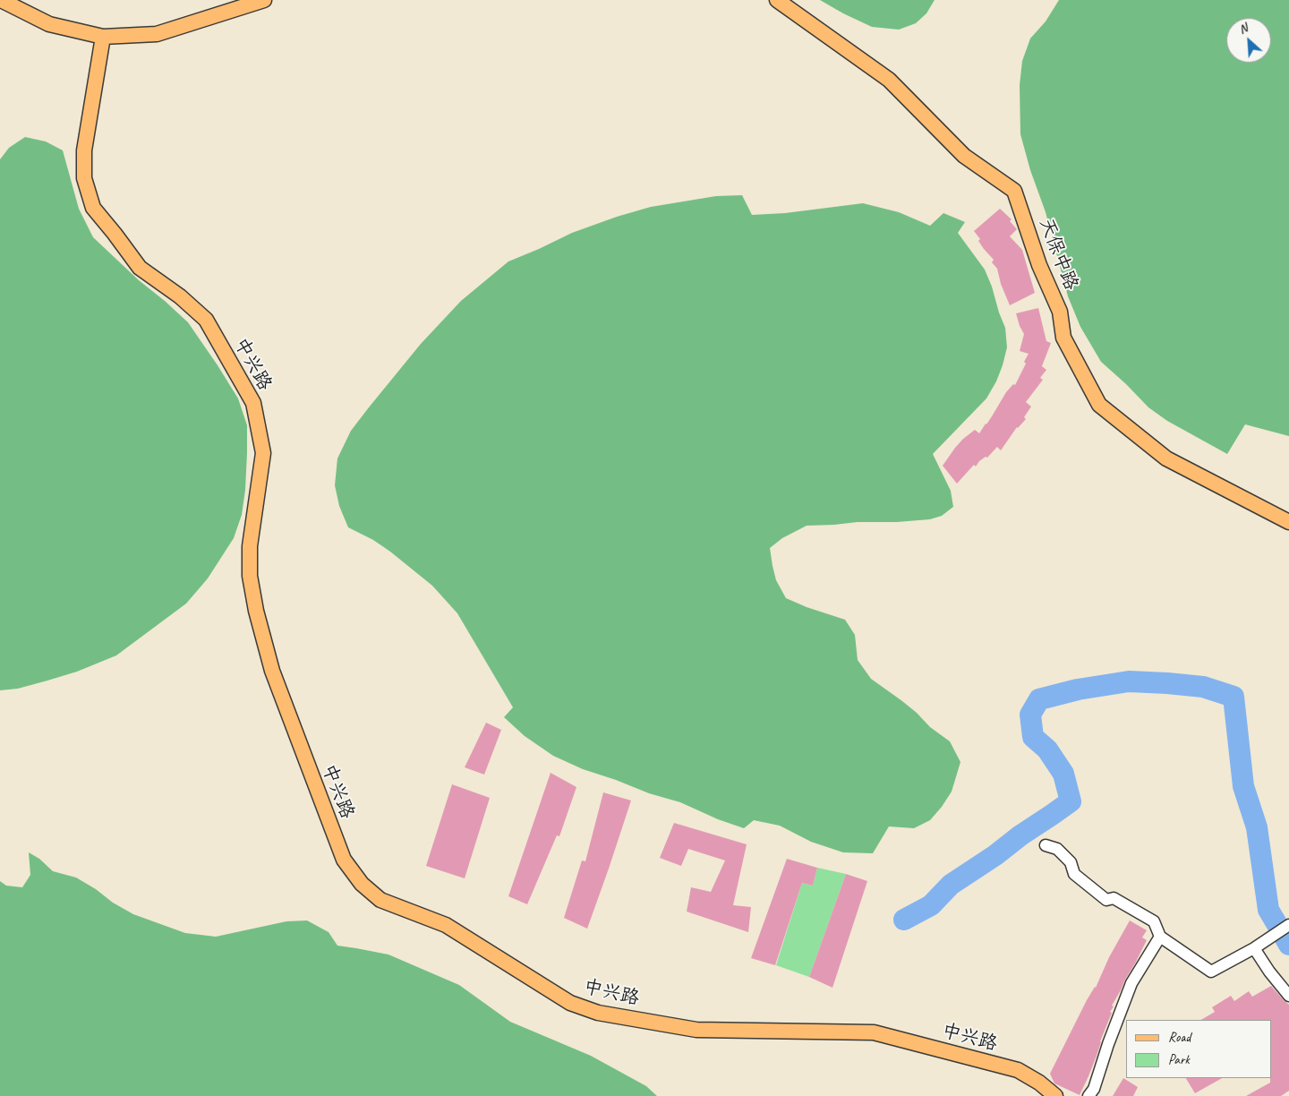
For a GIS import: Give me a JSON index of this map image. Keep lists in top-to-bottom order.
{
  "streets": {
    "main road": ["天保中路", "中兴路"]
  },
  "legend": ["Road", "Park"],
  "north": "top left"
}
